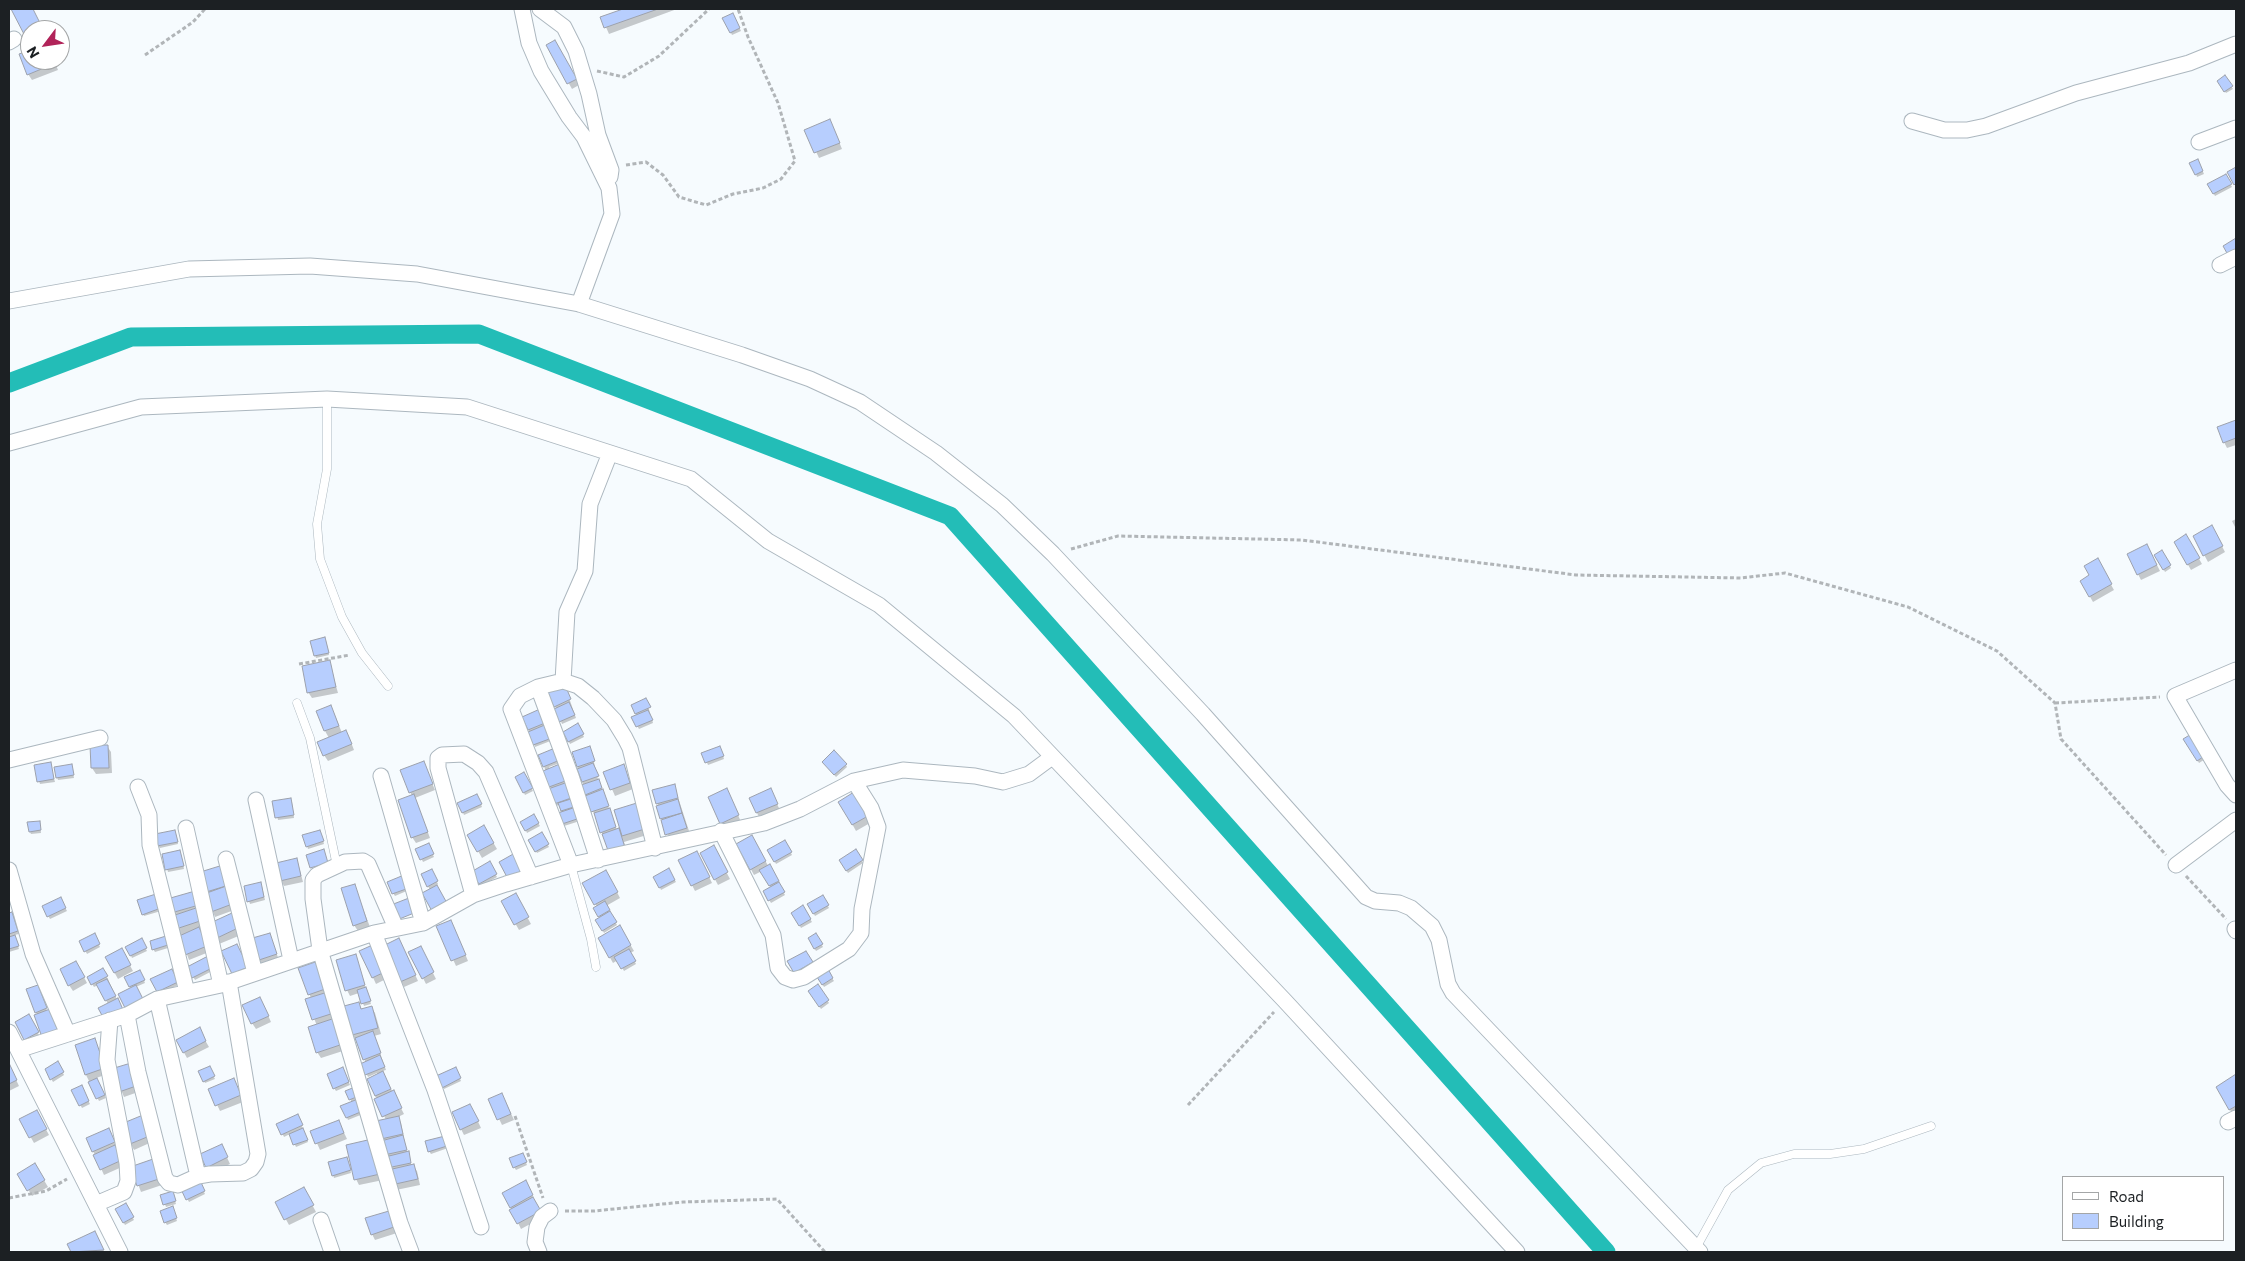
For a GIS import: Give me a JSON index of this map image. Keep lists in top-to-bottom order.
{
  "legend": ["Road", "Building"],
  "north": "bottom left"
}
